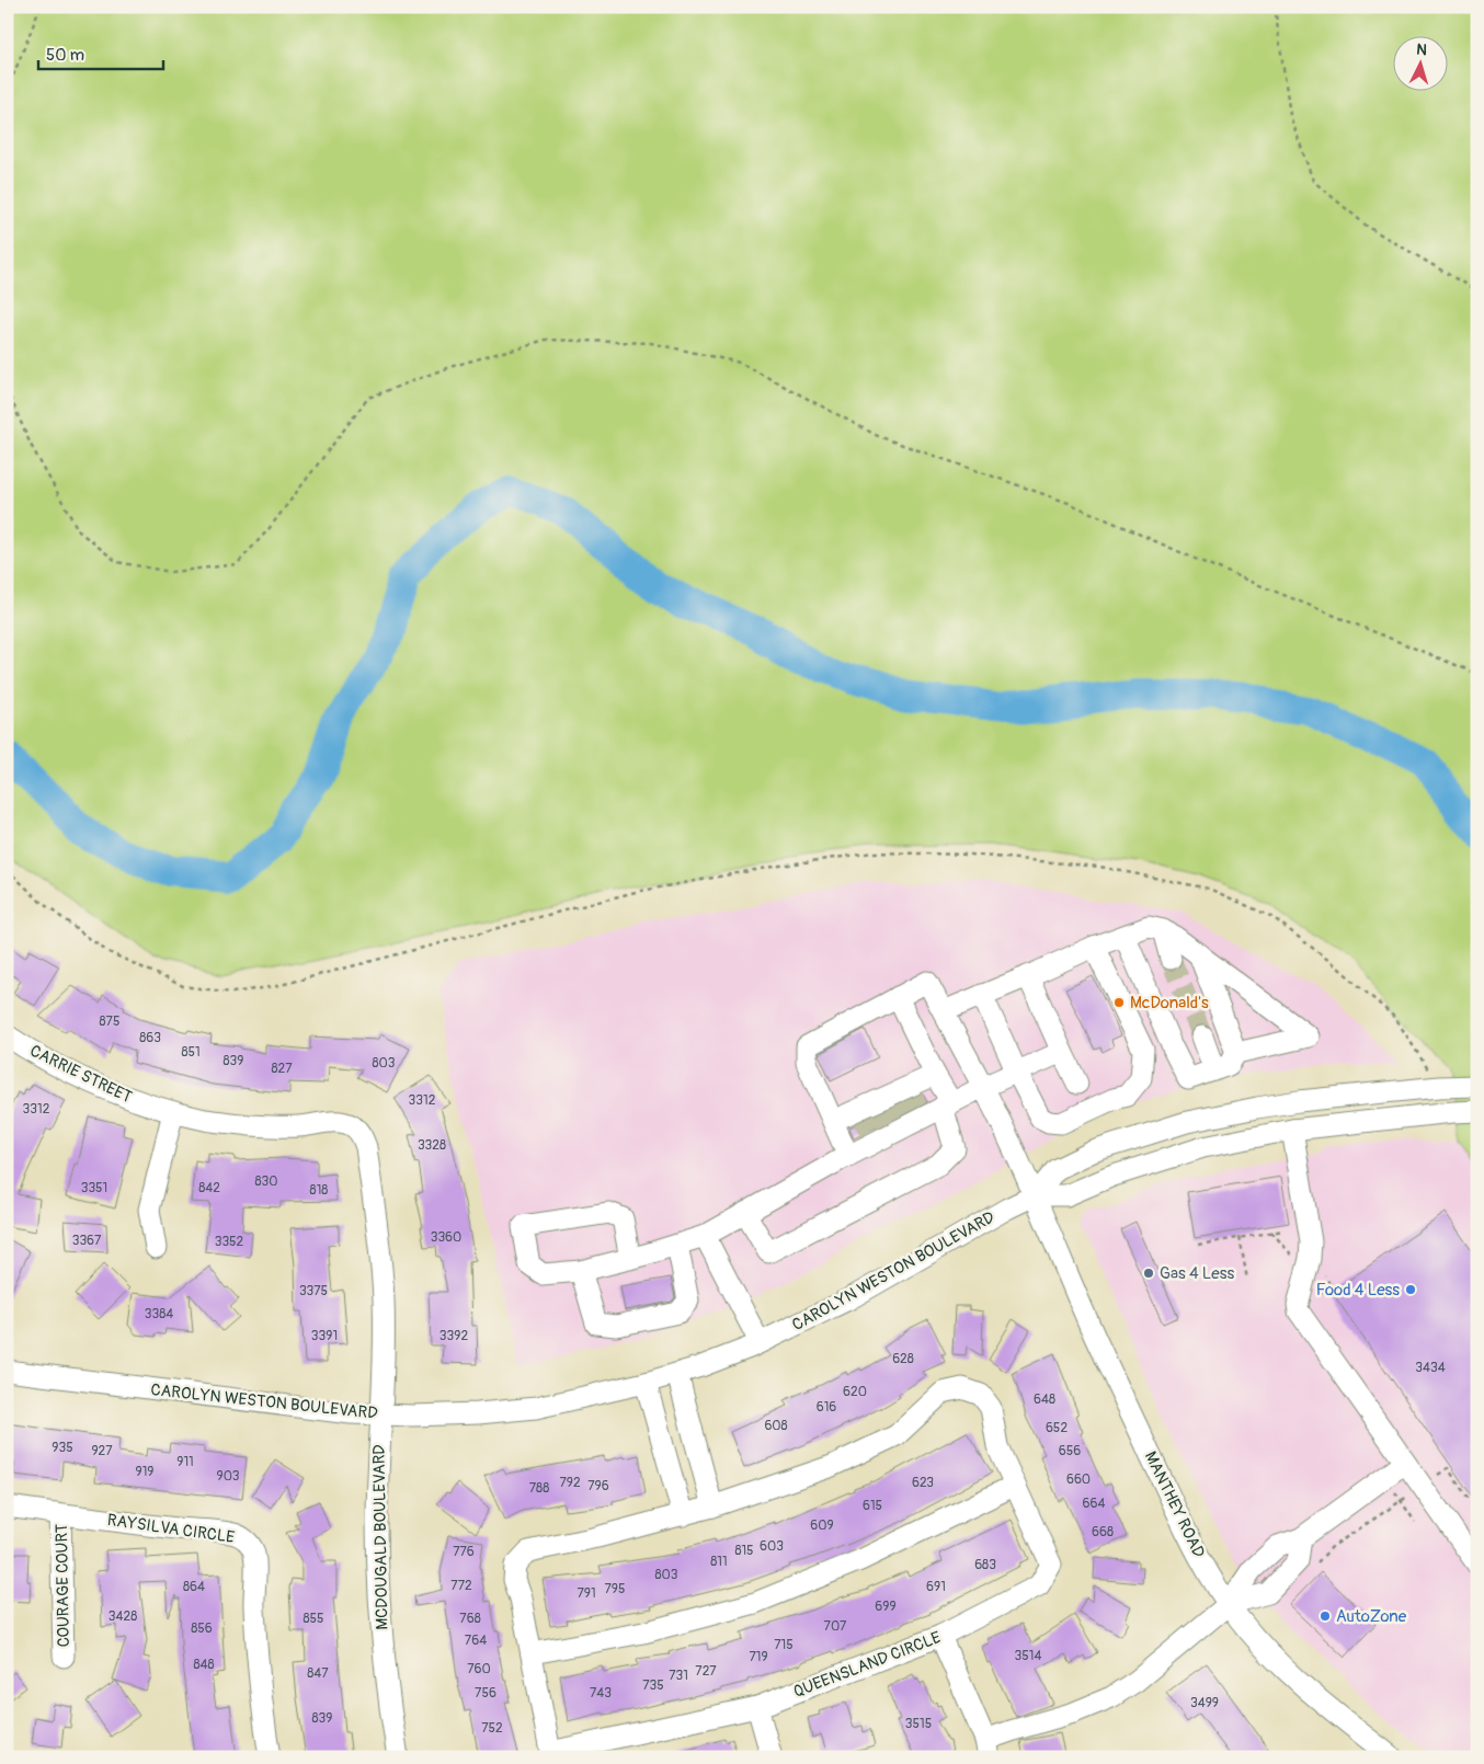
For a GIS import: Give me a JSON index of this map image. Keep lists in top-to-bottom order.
{
  "streets": {
    "street": [
      "CARRIE STREET",
      "CAROLYN WESTON BOULEVARD",
      "MANTHEY ROAD",
      "RAYSILVA CIRCLE",
      "MCDOUGALD BOULEVARD",
      "COURAGE COURT",
      "QUEENSLAND CIRCLE"
    ]
  },
  "crossings": [
    ["CARRIE STREET", "MCDOUGALD BOULEVARD"],
    ["CAROLYN WESTON BOULEVARD", "MANTHEY ROAD"],
    ["CAROLYN WESTON BOULEVARD", "MCDOUGALD BOULEVARD"],
    ["RAYSILVA CIRCLE", "COURAGE COURT"]
  ],
  "places": [
    "McDonald's",
    "Gas 4 Less",
    "Food 4 Less",
    "AutoZone"
  ],
  "house_numbers": [
    "875",
    "863",
    "851",
    "839",
    "803",
    "827",
    "3312",
    "3312",
    "3328",
    "830",
    "3351",
    "842",
    "818",
    "3360",
    "3367",
    "3352",
    "3375",
    "3384",
    "3391",
    "3392",
    "628",
    "3434",
    "620",
    "648",
    "616",
    "608",
    "652",
    "935",
    "927",
    "656",
    "911",
    "919",
    "903",
    "660",
    "792",
    "623",
    "796",
    "788",
    "664",
    "615",
    "609",
    "668",
    "603",
    "815",
    "776",
    "811",
    "683",
    "803",
    "772",
    "864",
    "691",
    "795",
    "791",
    "699",
    "3428",
    "855",
    "768",
    "707",
    "856",
    "764",
    "715",
    "3514",
    "719",
    "848",
    "760",
    "727",
    "847",
    "731",
    "735",
    "756",
    "743",
    "3499",
    "839",
    "3515",
    "752"
  ],
  "scale_bar": "50 m",
  "north": "top"
}
